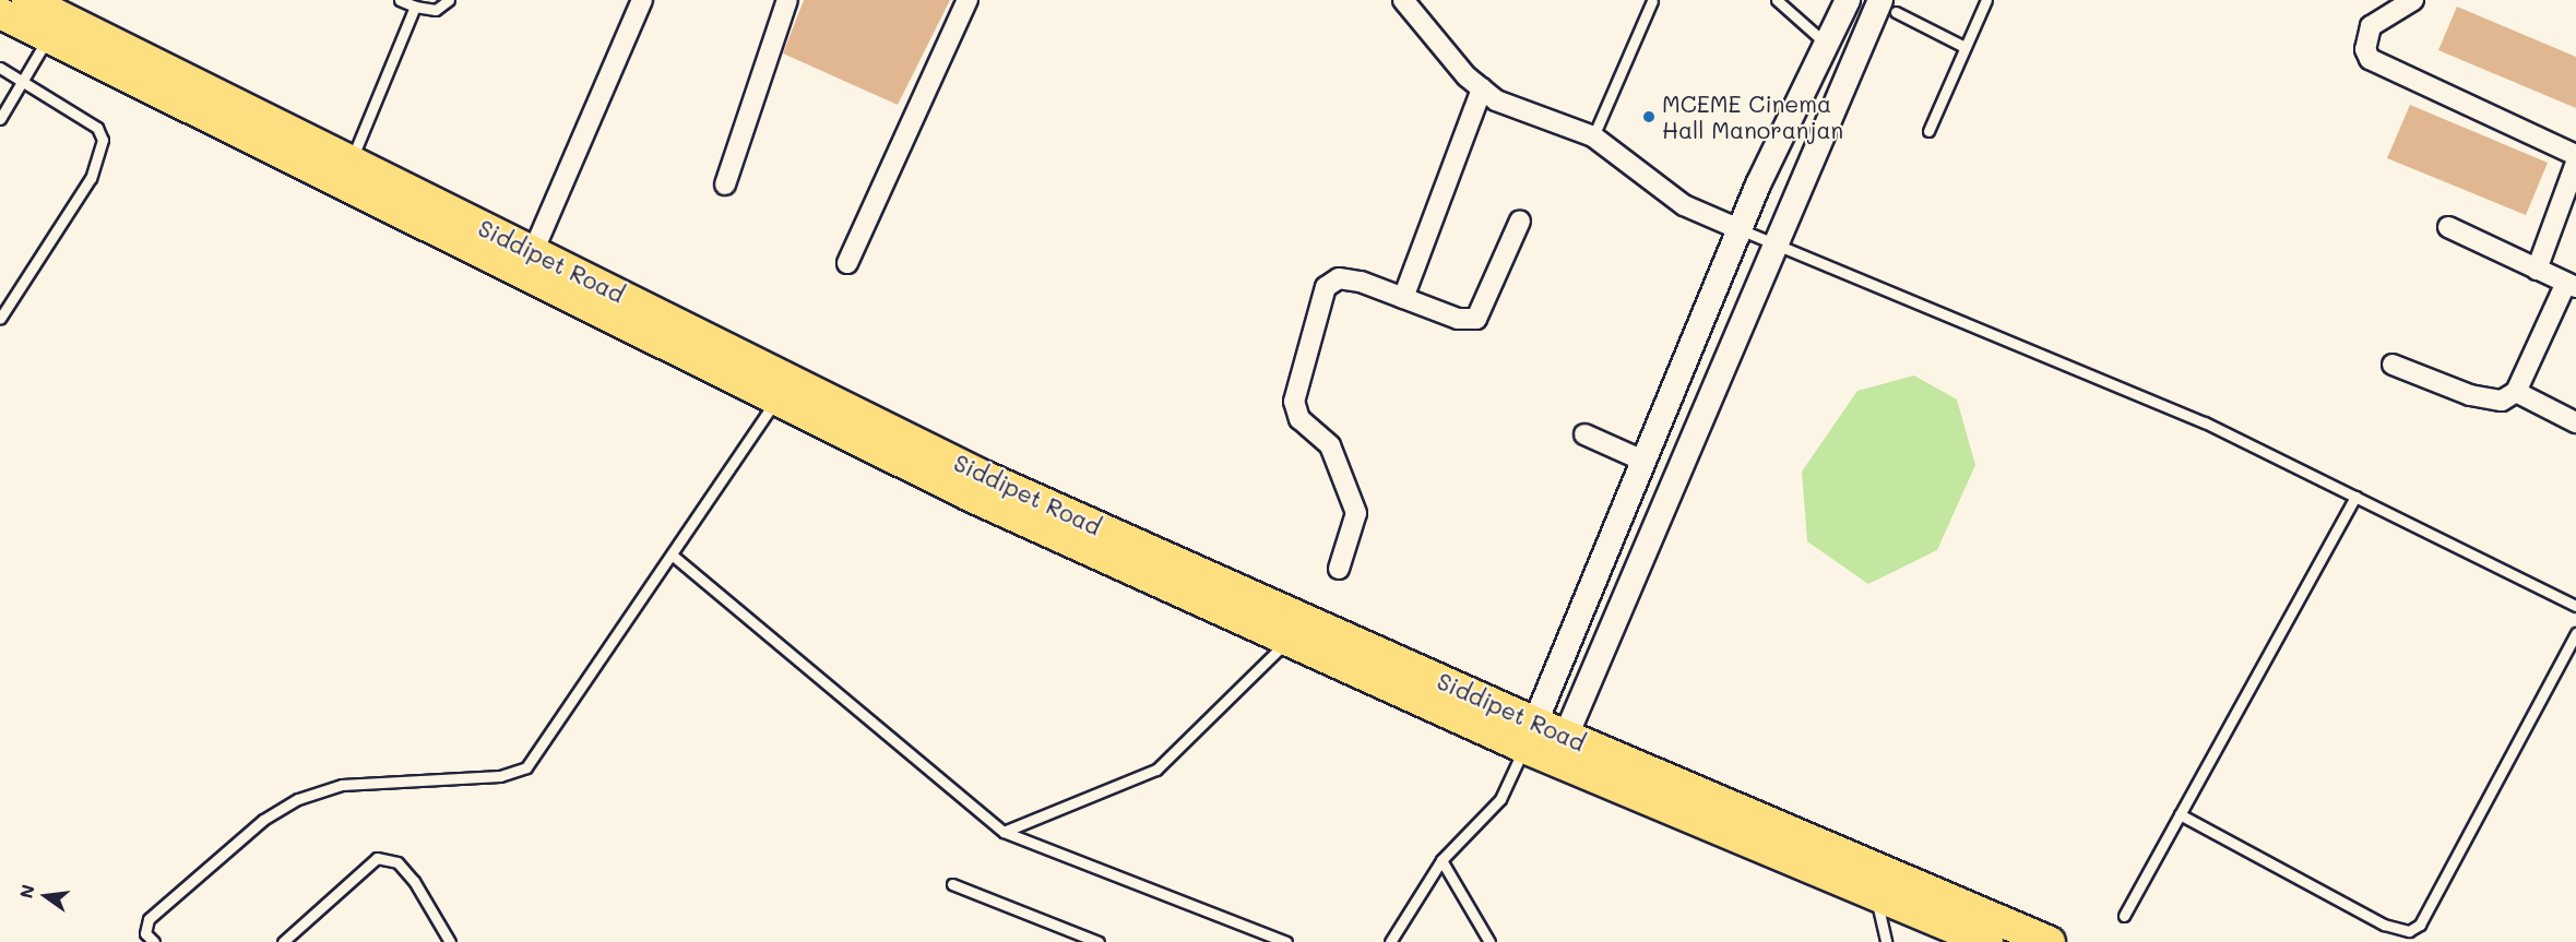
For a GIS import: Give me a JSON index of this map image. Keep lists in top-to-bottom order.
{
  "streets": {
    "main road": ["Siddipet Road"]
  },
  "places": ["MCEME Cinema Hall Manoranjan"],
  "north": "left"
}
